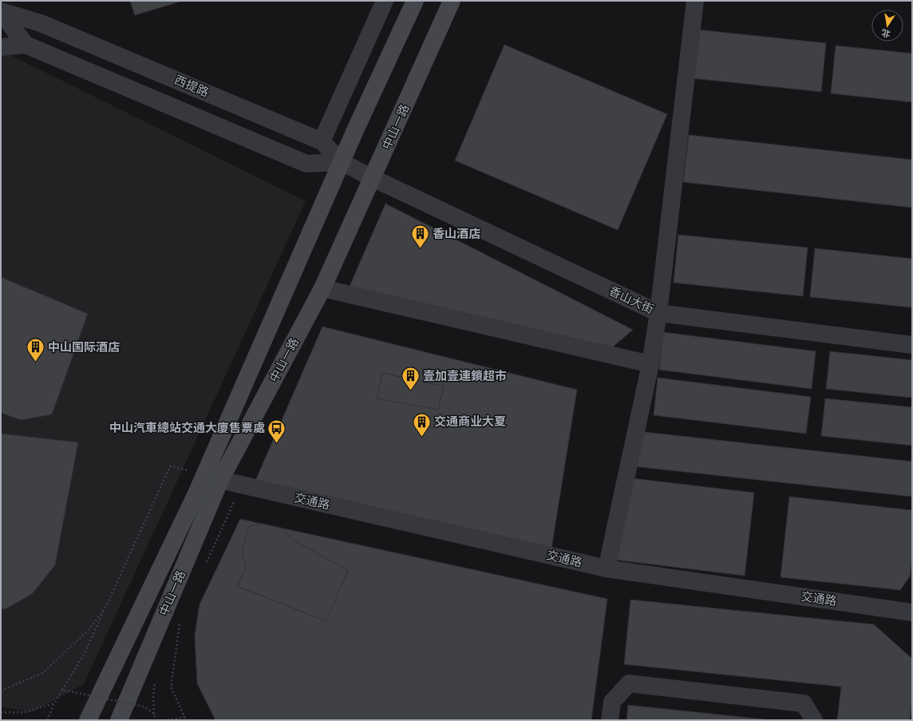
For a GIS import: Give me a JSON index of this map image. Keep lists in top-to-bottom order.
{
  "streets": {
    "main road": ["中山一路"],
    "street": ["西提路", "香山大街", "交通路"]
  },
  "crossings": [
    ["西提路", "中山一路"],
    ["西提路", "香山大街"],
    ["中山一路", "香山大街"],
    ["中山一路", "交通路"]
  ],
  "places": {
    "building": [
      "香山酒店",
      "中山国际酒店",
      "壹加壹連鎖超市",
      "交通商业大夏"
    ],
    "bus stop": ["中山汽車總站交通大廈售票處"]
  },
  "north": "bottom"
}
